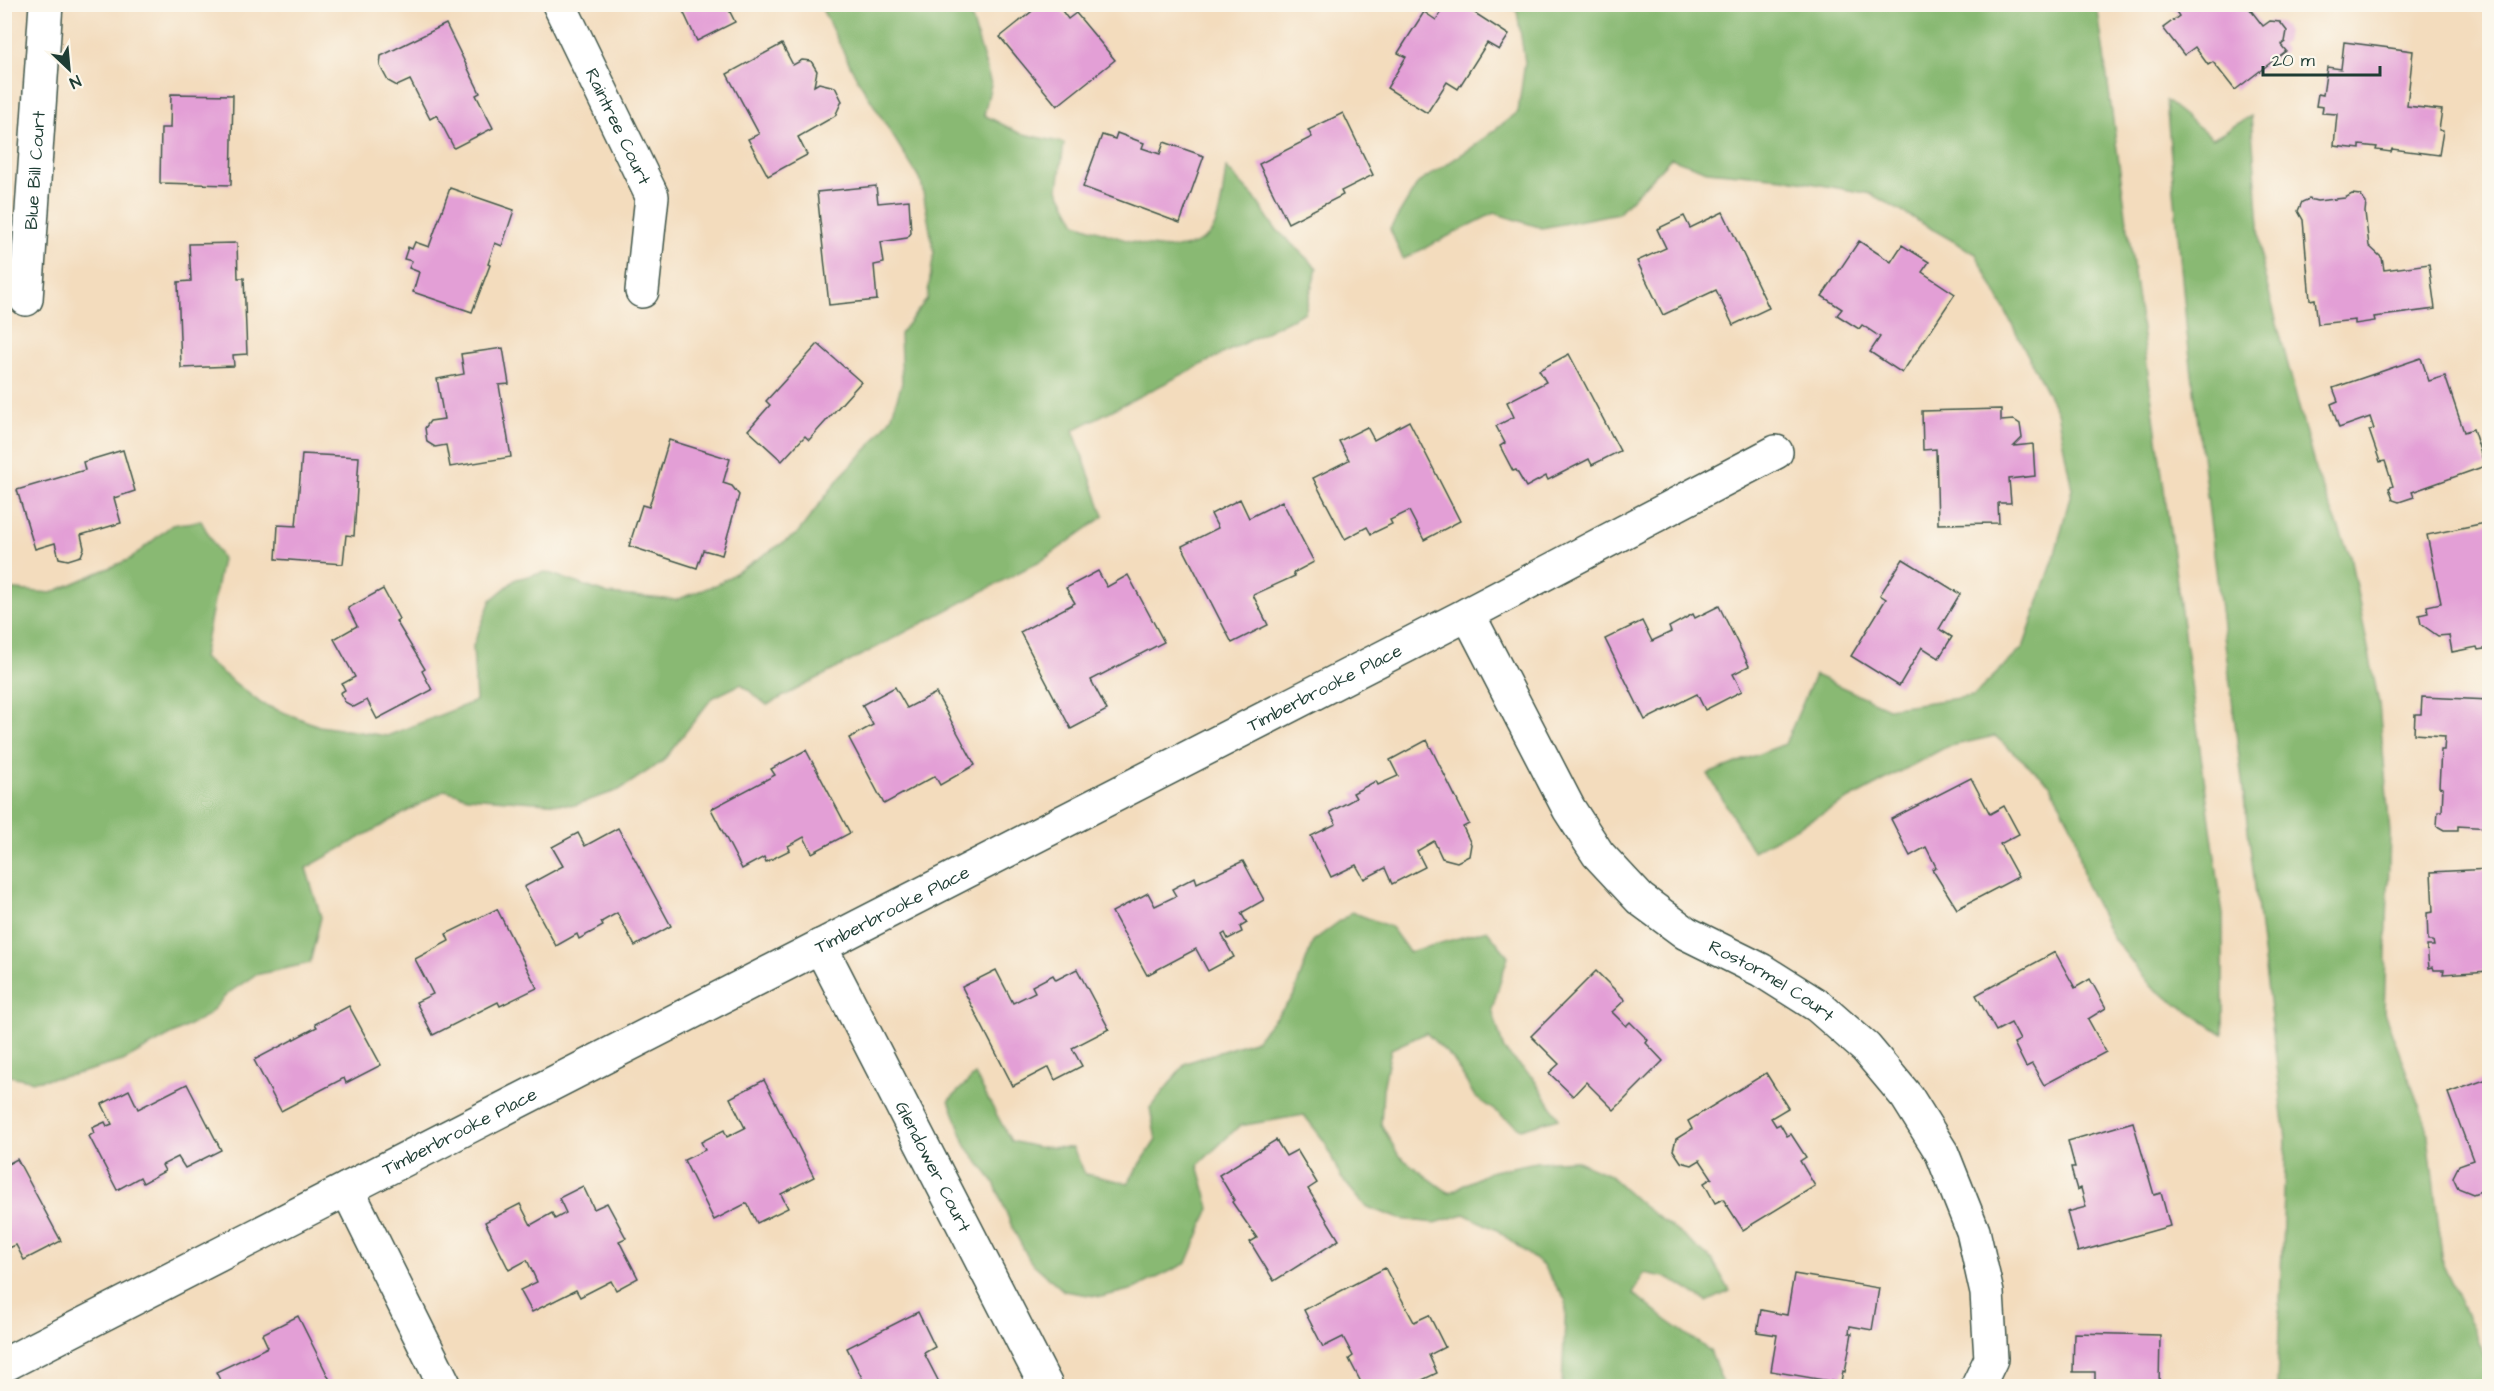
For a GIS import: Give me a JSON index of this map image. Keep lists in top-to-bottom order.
{
  "streets": {
    "street": [
      "Raintree Court",
      "Blue Bill Court",
      "Timberbrooke Place",
      "Rostormel Court",
      "Glendower Court"
    ]
  },
  "crossings": [
    ["Timberbrooke Place", "Rostormel Court"],
    ["Timberbrooke Place", "Glendower Court"]
  ],
  "scale_bar": "20 m",
  "north": "bottom right"
}
